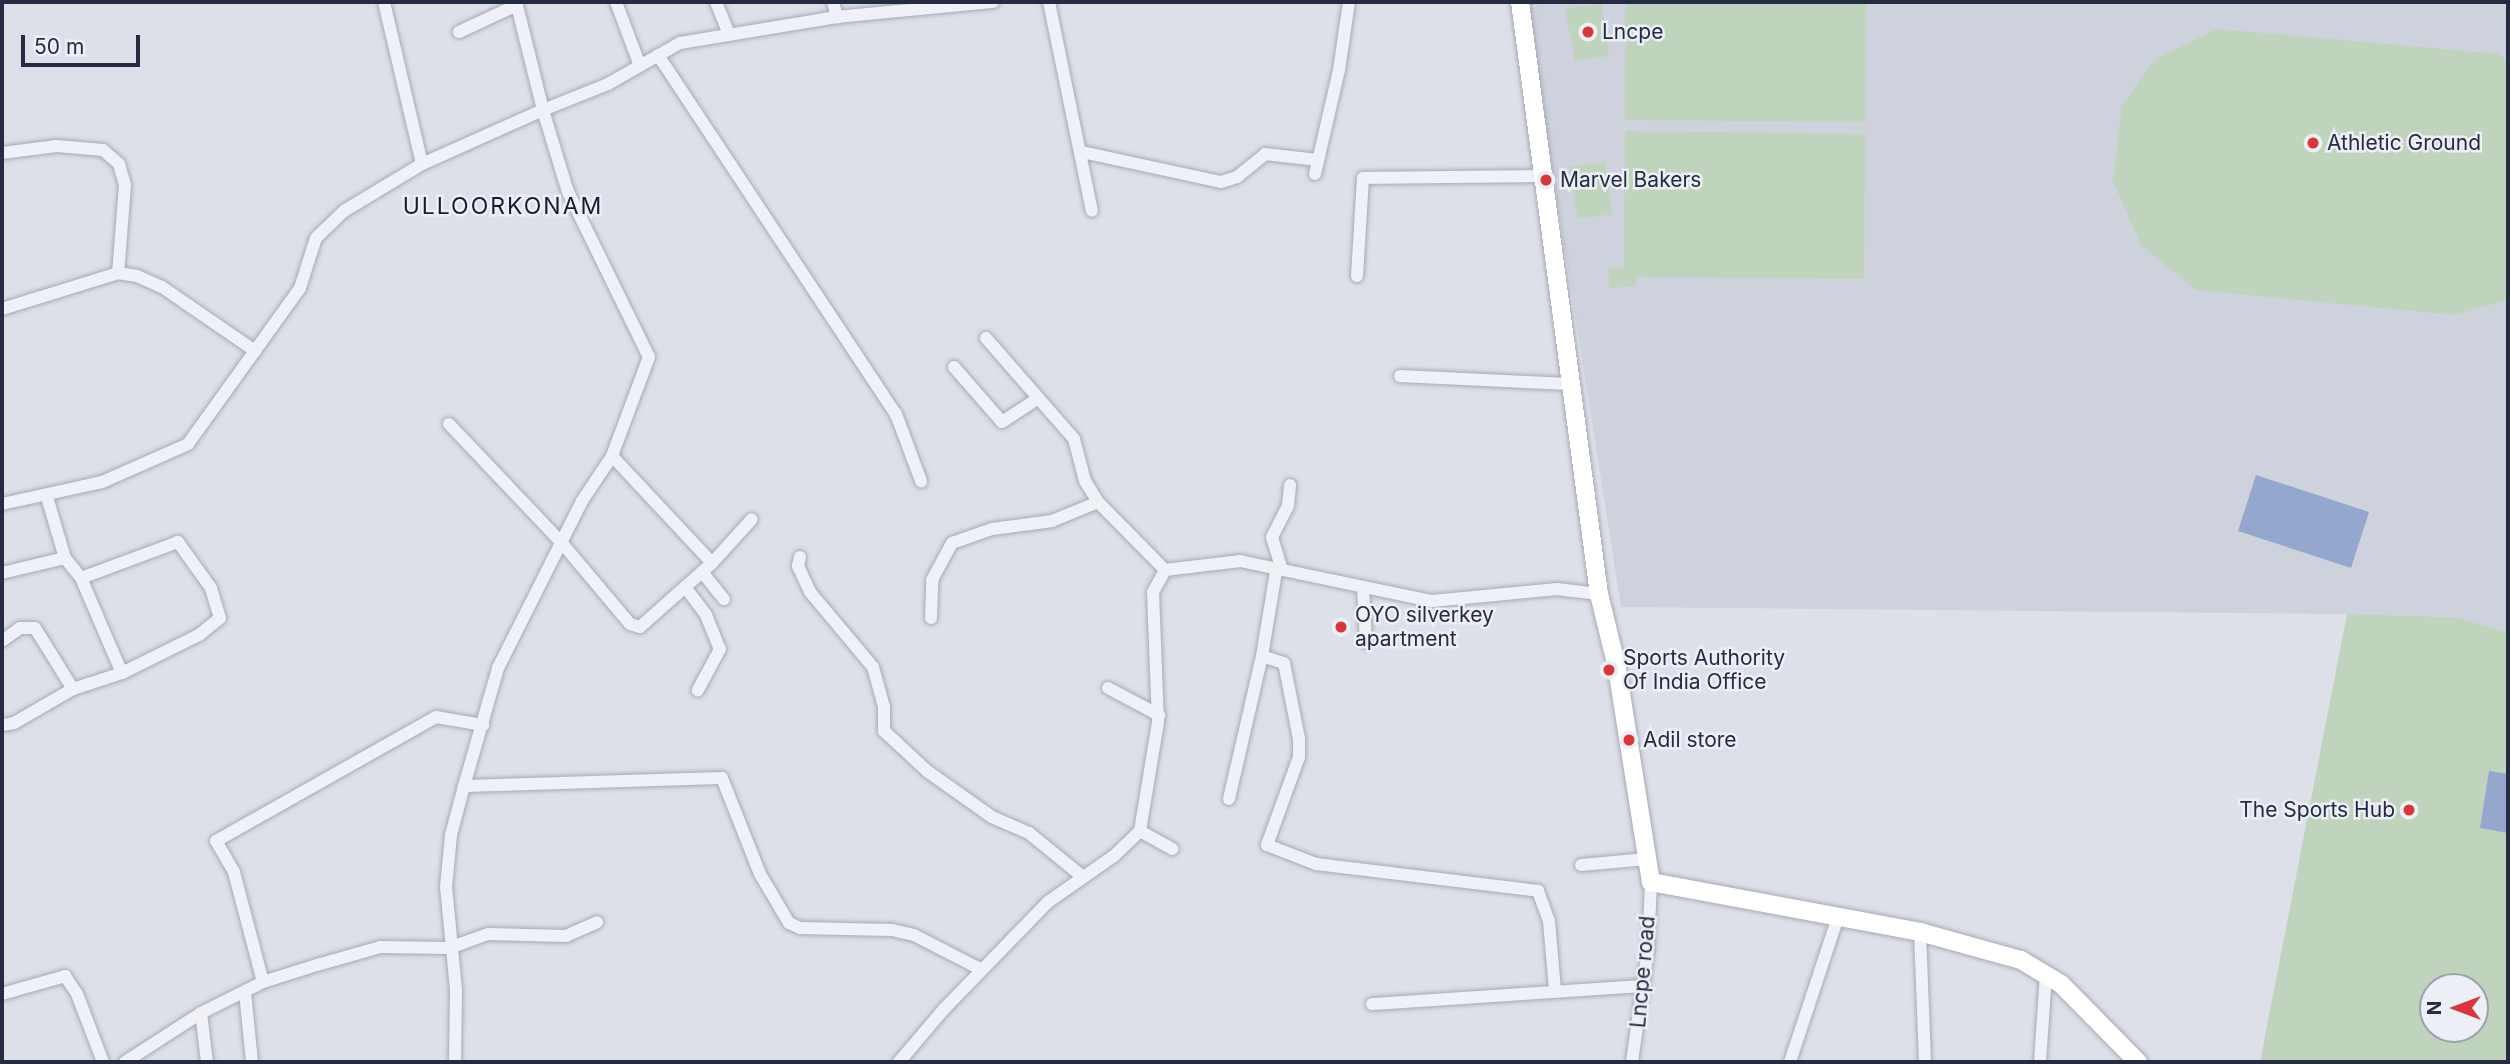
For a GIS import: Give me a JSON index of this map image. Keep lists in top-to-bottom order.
{
  "streets": {
    "street": ["Lncpe road"]
  },
  "districts": ["ULLOORKONAM"],
  "places": [
    "Lncpe",
    "Athletic Ground",
    "Marvel Bakers",
    "OYO silverkey apartment",
    "Sports Authority Of India Office",
    "Adil store",
    "The Sports Hub"
  ],
  "scale_bar": "50 m",
  "north": "left"
}
